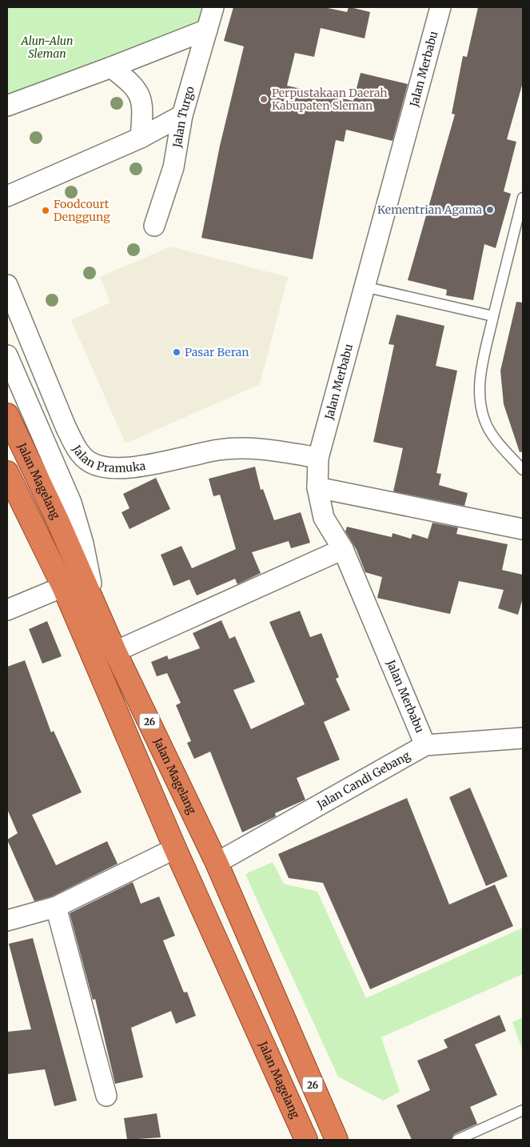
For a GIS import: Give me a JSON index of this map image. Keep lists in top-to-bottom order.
{
  "streets": {
    "highway": ["Jalan Magelang", "26"],
    "street": [
      "Jalan Merbabu",
      "Jalan Turgo",
      "Jalan Pramuka",
      "Jalan Candi Gebang"
    ]
  },
  "crossings": [
    ["Jalan Merbabu", "Jalan Pramuka"],
    ["Jalan Merbabu", "Jalan Candi Gebang"],
    ["Jalan Magelang", "Jalan Candi Gebang"]
  ],
  "parks": ["Alun-Alun Sleman"],
  "places": [
    "Perpustakaan Daerah Kabupaten Sleman",
    "Kementrian Agama",
    "Foodcourt Denggung",
    "Pasar Beran"
  ]
}
